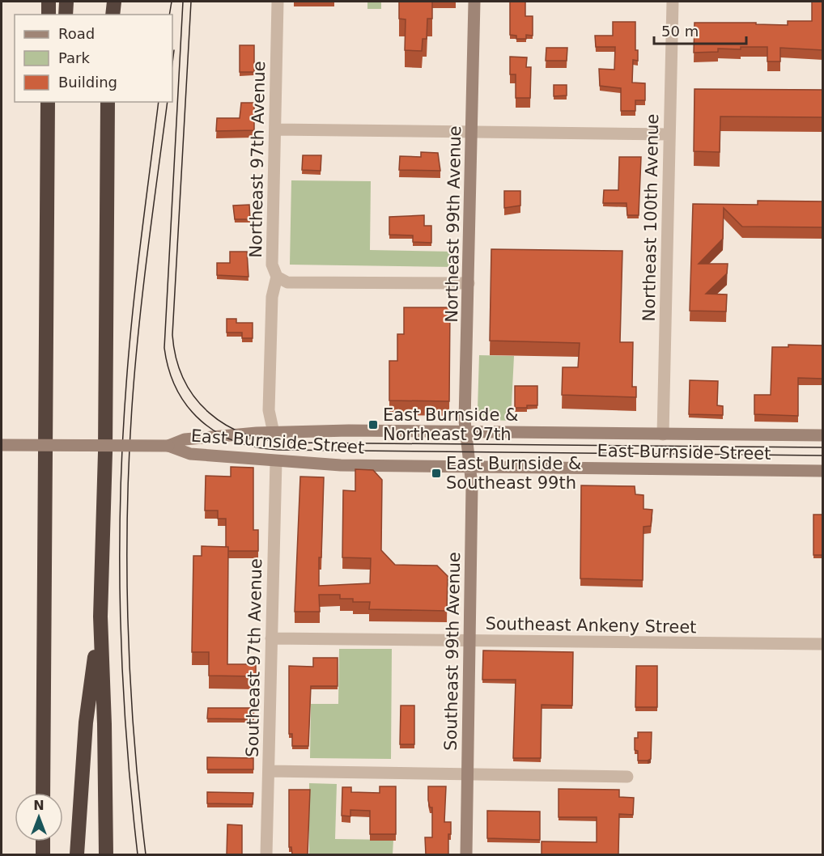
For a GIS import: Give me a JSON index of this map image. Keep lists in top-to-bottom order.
{
  "streets": {
    "street": [
      "Northeast 97th Avenue",
      "Northeast 100th Avenue",
      "Northeast 99th Avenue",
      "East Burnside Street",
      "Southeast Ankeny Street",
      "Southeast 99th Avenue",
      "Southeast 97th Avenue"
    ]
  },
  "crossings": [
    ["Northeast 97th Avenue", "East Burnside Street"],
    ["Northeast 100th Avenue", "East Burnside Street"],
    ["Northeast 99th Avenue", "East Burnside Street"],
    ["Northeast 99th Avenue", "Southeast 99th Avenue"],
    ["East Burnside Street", "Southeast 99th Avenue"],
    ["East Burnside Street", "Southeast 97th Avenue"],
    ["Southeast Ankeny Street", "Southeast 99th Avenue"],
    ["Southeast Ankeny Street", "Southeast 97th Avenue"]
  ],
  "places": {
    "transit": ["East Burnside & Northeast 97th", "East Burnside & Southeast 99th"]
  },
  "legend": ["Road", "Park", "Building"],
  "scale_bar": "50 m",
  "north": "top"
}
